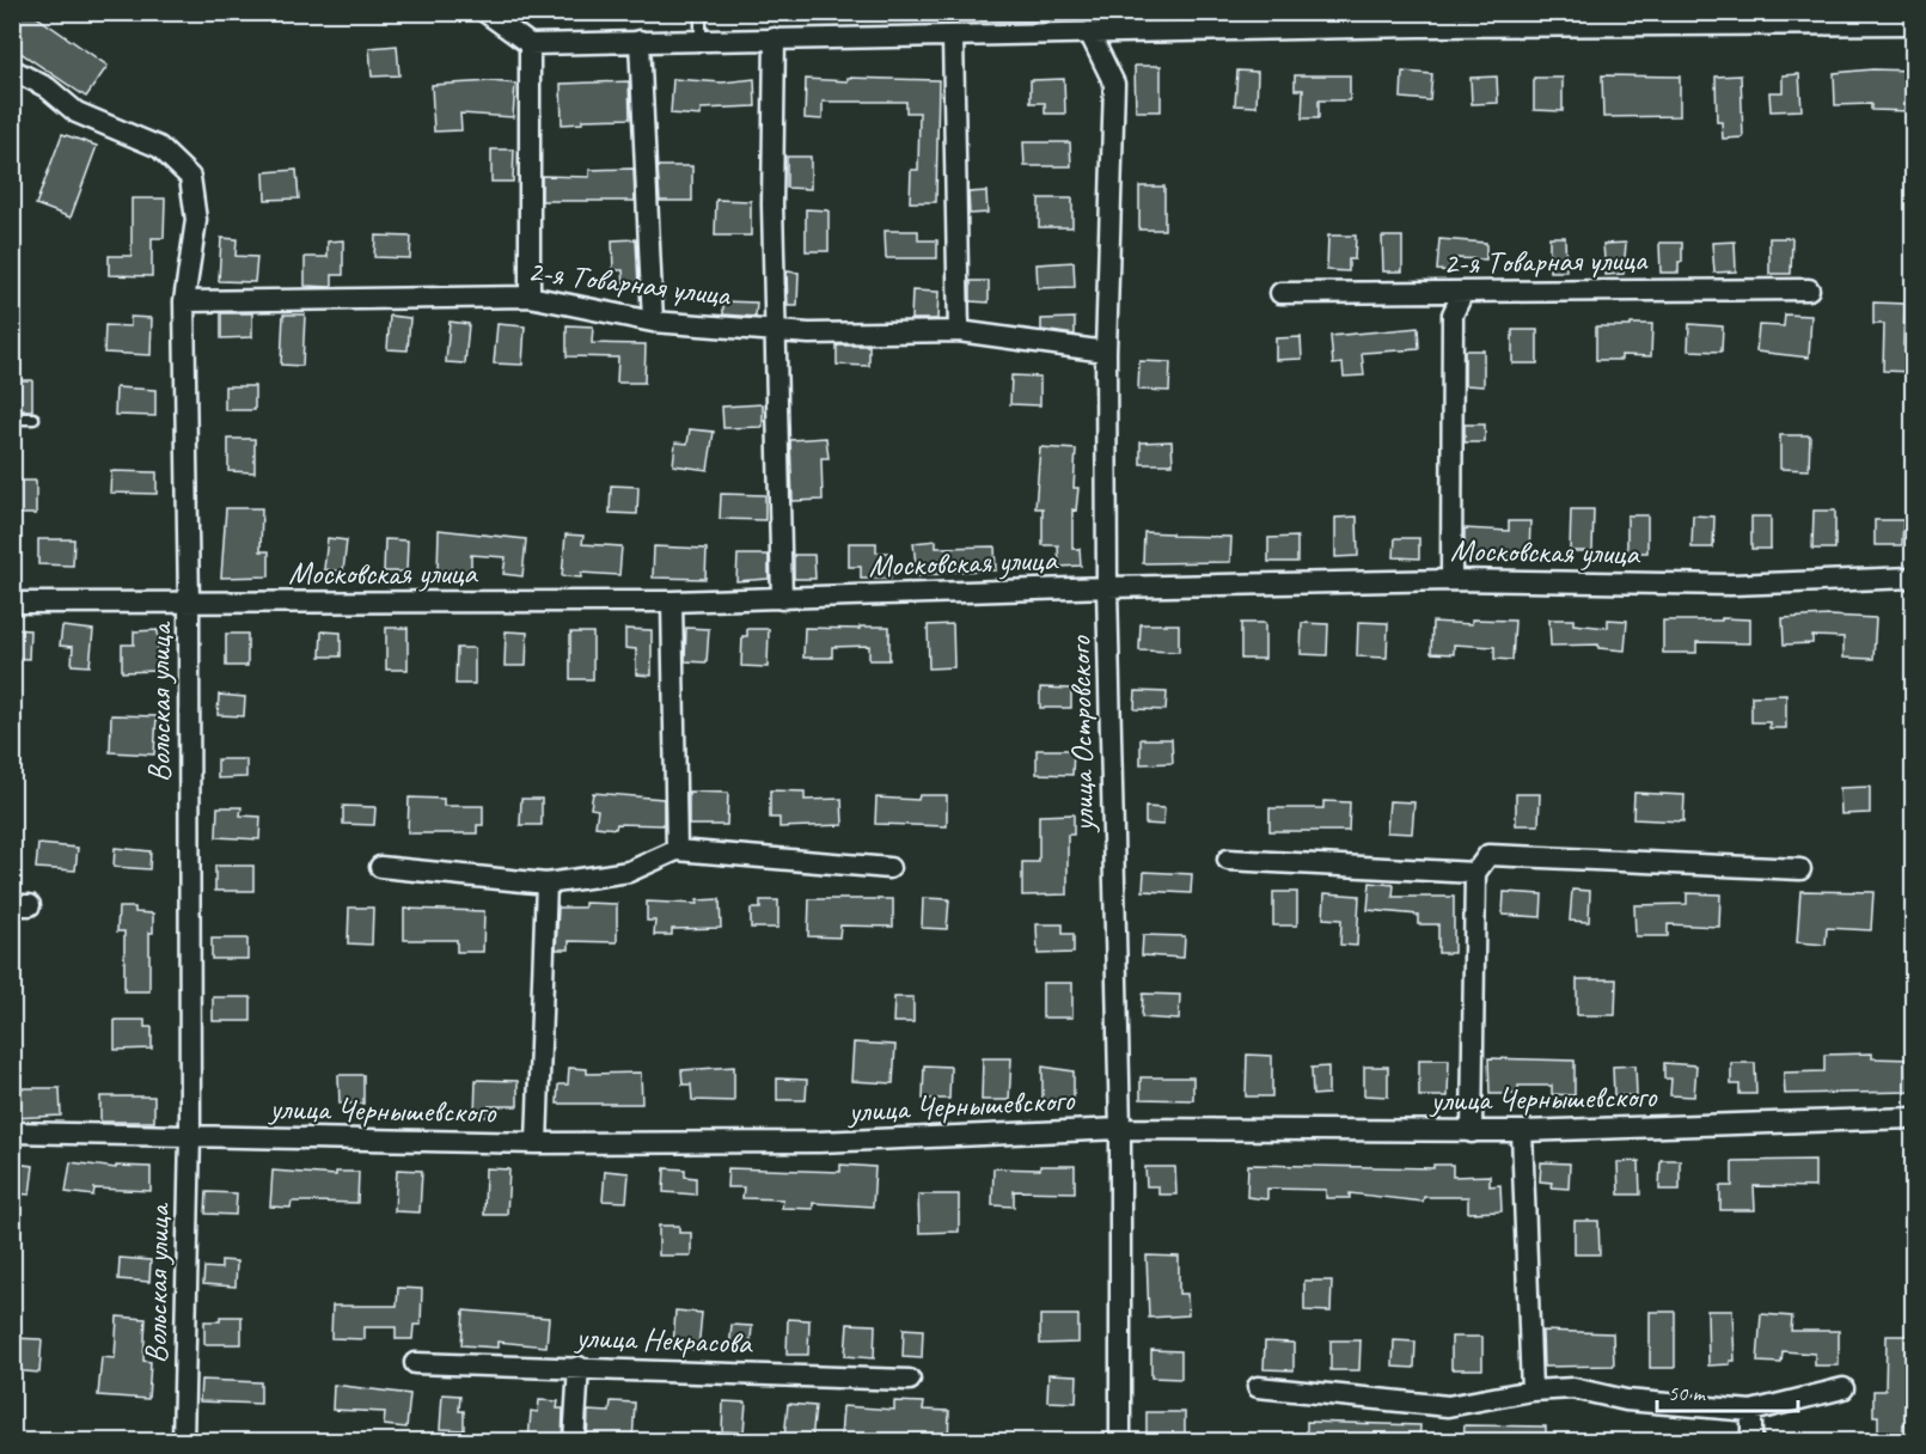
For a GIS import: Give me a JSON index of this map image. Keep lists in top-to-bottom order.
{
  "streets": {
    "street": [
      "2-я Товарная улица",
      "Московская улица",
      "Вольская улица",
      "улица Островского",
      "улица Чернышевского",
      "улица Некрасова"
    ]
  },
  "crossings": [
    ["2-я Товарная улица", "Вольская улица"],
    ["2-я Товарная улица", "улица Островского"],
    ["Московская улица", "Вольская улица"],
    ["Московская улица", "улица Островского"],
    ["Вольская улица", "улица Чернышевского"],
    ["улица Островского", "улица Чернышевского"]
  ],
  "scale_bar": "50 m"
}
